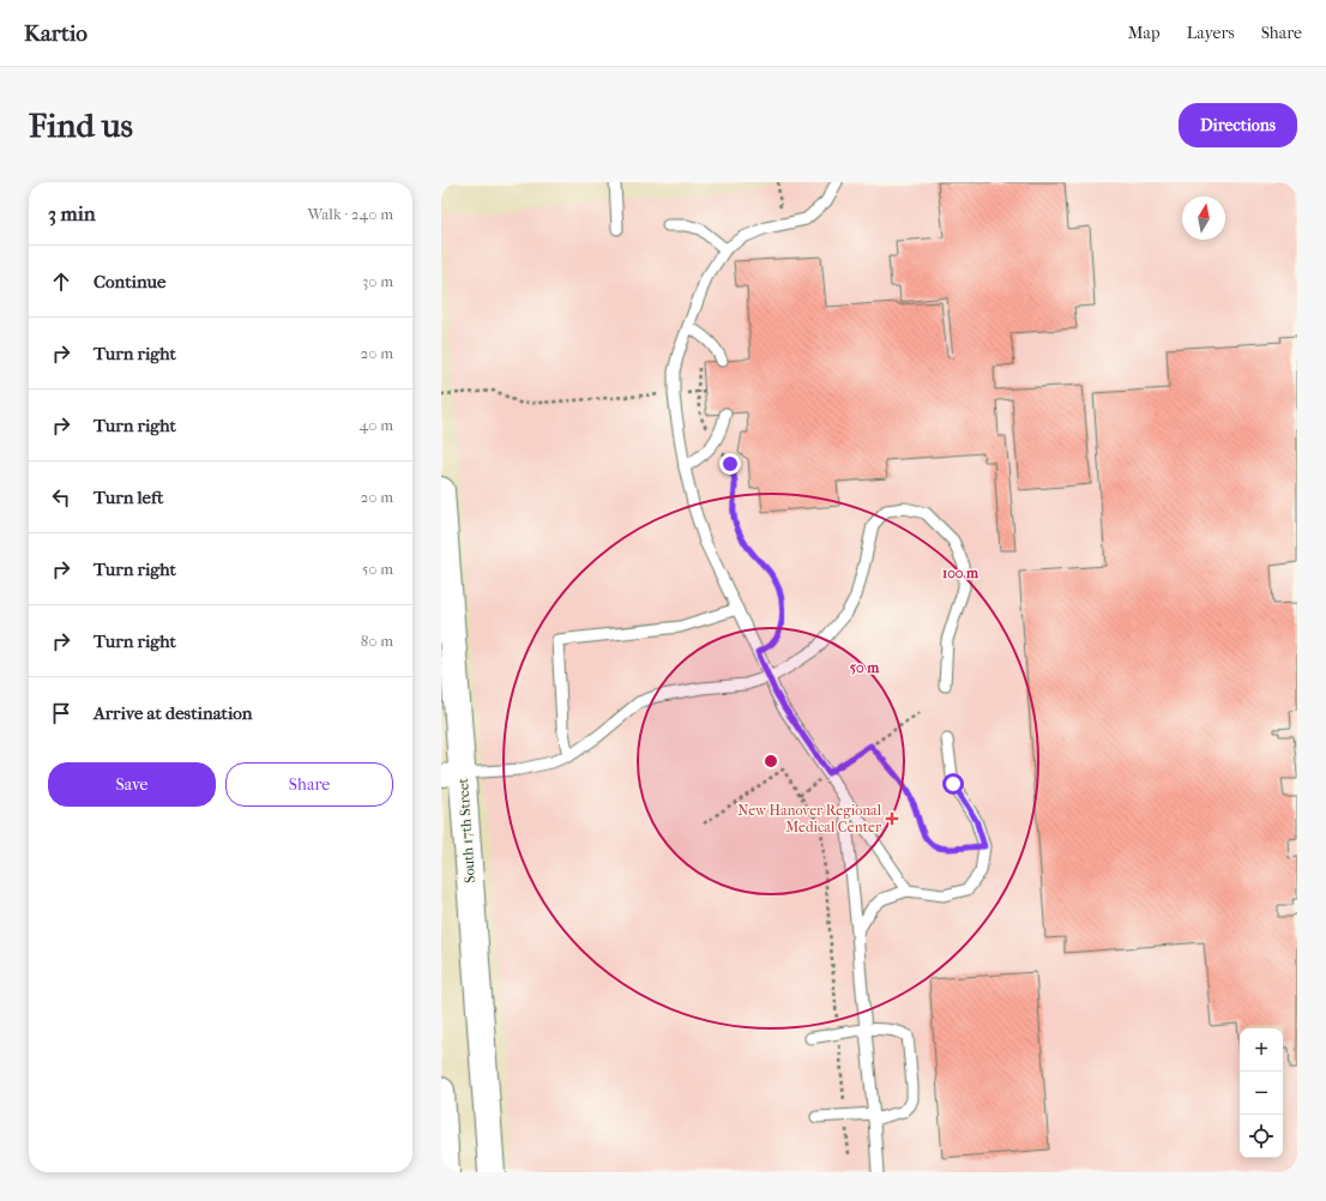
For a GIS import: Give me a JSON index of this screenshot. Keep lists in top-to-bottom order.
{
  "streets": {
    "main road": ["South 17th Street"]
  },
  "places": {
    "health": ["New Hanover Regional Medical Center"]
  },
  "north": "top",
  "page": {
    "header": "Kartio",
    "nav": ["Map", "Layers", "Share"],
    "buttons": [
      "Directions",
      ["Save", "Share"]
    ],
    "title": "Find us",
    "heading": ["3 min", "Walk · 240 m"],
    "list": [
      ["Continue", "30 m"],
      ["Turn right", "20 m"],
      ["Turn right", "40 m"],
      ["Turn left", "20 m"],
      ["Turn right", "50 m"],
      ["Turn right", "80 m"],
      "Arrive at destination"
    ],
    "map_buttons": ["+", "−"]
  },
  "rings": ["100 m", "50 m"]
}
